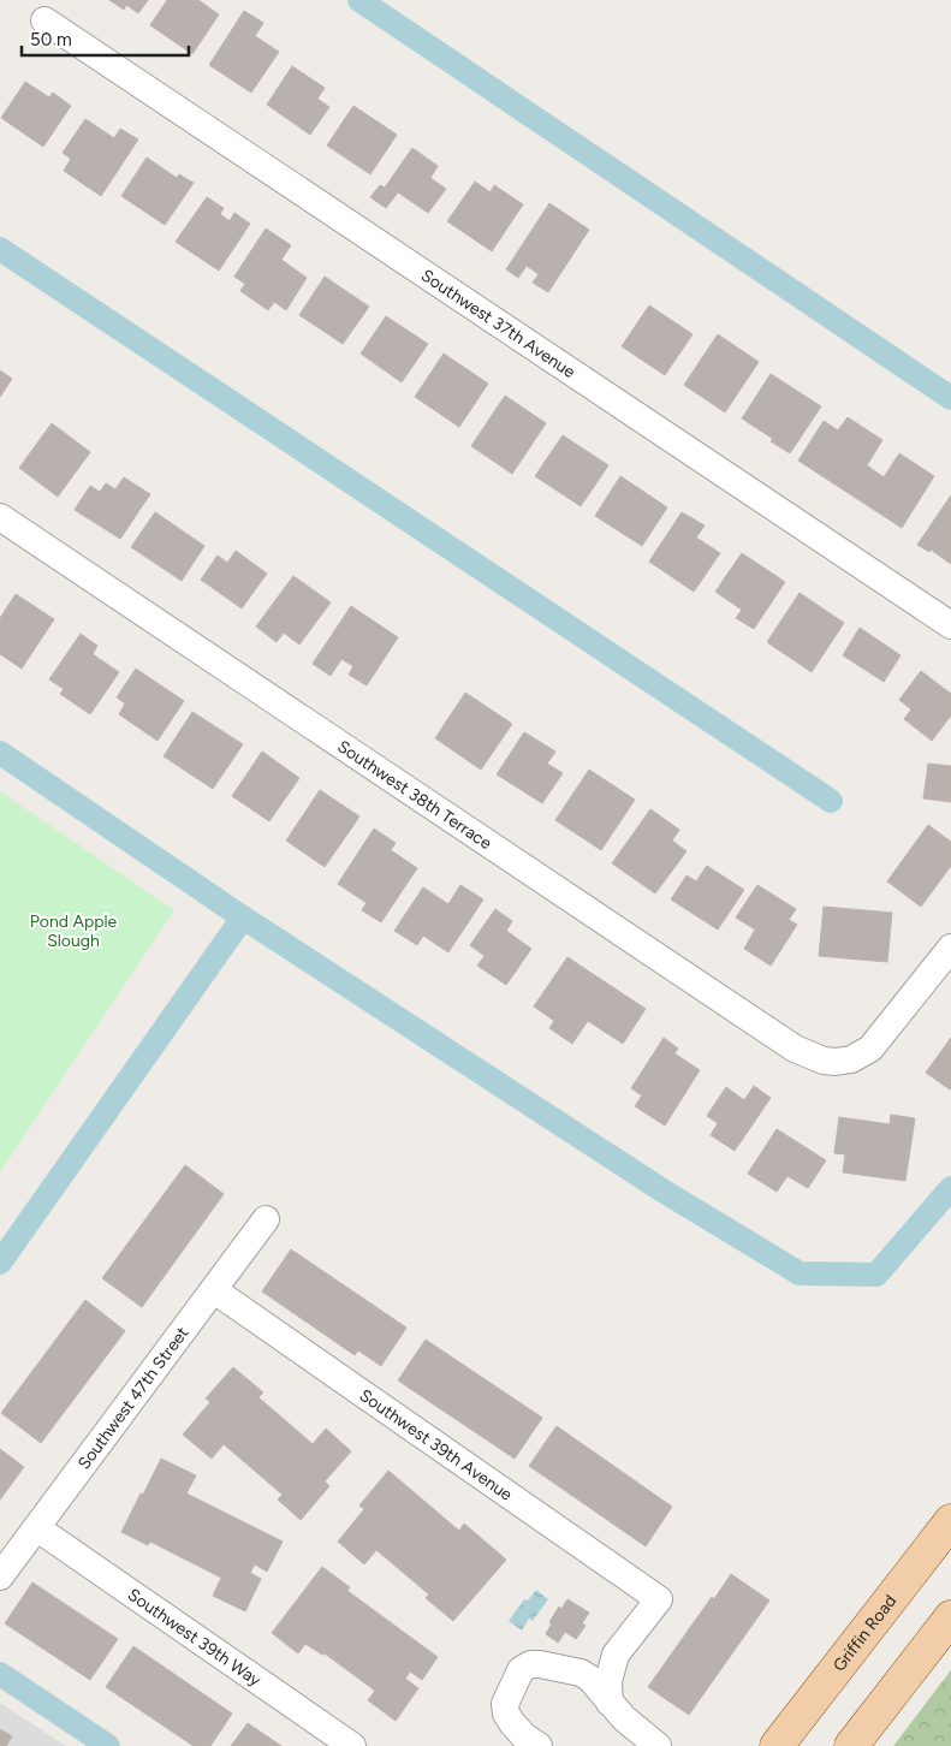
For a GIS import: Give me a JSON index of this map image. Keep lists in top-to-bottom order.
{
  "streets": {
    "main road": ["Griffin Road"],
    "street": [
      "Southwest 37th Avenue",
      "Southwest 38th Terrace",
      "Southwest 47th Street",
      "Southwest 39th Avenue",
      "Southwest 39th Way"
    ]
  },
  "crossings": [
    ["Southwest 47th Street", "Southwest 39th Avenue"],
    ["Southwest 47th Street", "Southwest 39th Way"]
  ],
  "parks": ["Pond Apple Slough"],
  "scale_bar": "50 m"
}
